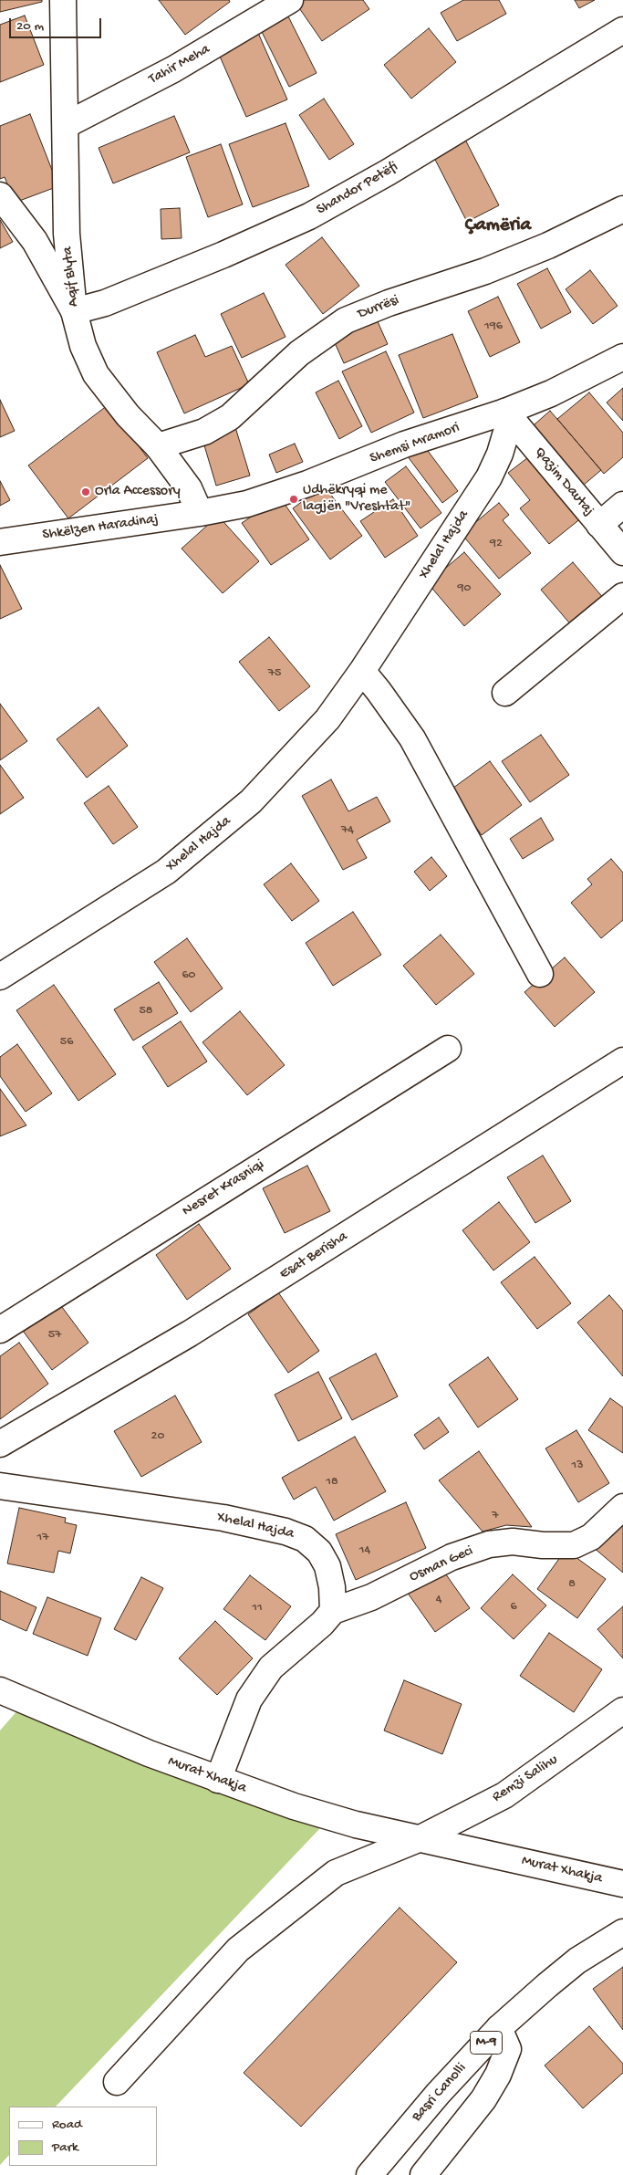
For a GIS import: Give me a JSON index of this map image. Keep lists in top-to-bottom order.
{
  "streets": {
    "street": [
      "Tahir Meha",
      "Shandor Petëfi",
      "Aqif Blyta",
      "Durrësi",
      "Shemsi Mramori",
      "Qazim Dautaj",
      "Shkëlzen Haradinaj",
      "Xhelal Hajda",
      "Nesret Krasniqi",
      "Esat Berisha",
      "Osman Geci",
      "Murat Xhakja",
      "Remzi Salihu",
      "M-9",
      "Basri Canolli"
    ]
  },
  "crossings": [
    ["Tahir Meha", "Aqif Blyta"],
    ["Shandor Petëfi", "Aqif Blyta"],
    ["Aqif Blyta", "Durrësi"],
    ["Aqif Blyta", "Shemsi Mramori"],
    ["Aqif Blyta", "Shkëlzen Haradinaj"],
    ["Shemsi Mramori", "Qazim Dautaj"],
    ["Shemsi Mramori", "Shkëlzen Haradinaj"],
    ["Shemsi Mramori", "Xhelal Hajda"],
    ["Qazim Dautaj", "Xhelal Hajda"],
    ["Xhelal Hajda", "Osman Geci"],
    ["Murat Xhakja", "Remzi Salihu"]
  ],
  "districts": ["Çamëria"],
  "places": ["Orla Accessory", "Udhëkryqi me lagjën \"Vreshtat\""],
  "house_numbers": [
    "196",
    "92",
    "90",
    "75",
    "74",
    "60",
    "58",
    "56",
    "57",
    "20",
    "13",
    "18",
    "7",
    "17",
    "14",
    "8",
    "4",
    "6",
    "11"
  ],
  "legend": ["Road", "Park"],
  "scale_bar": "20 m"
}
